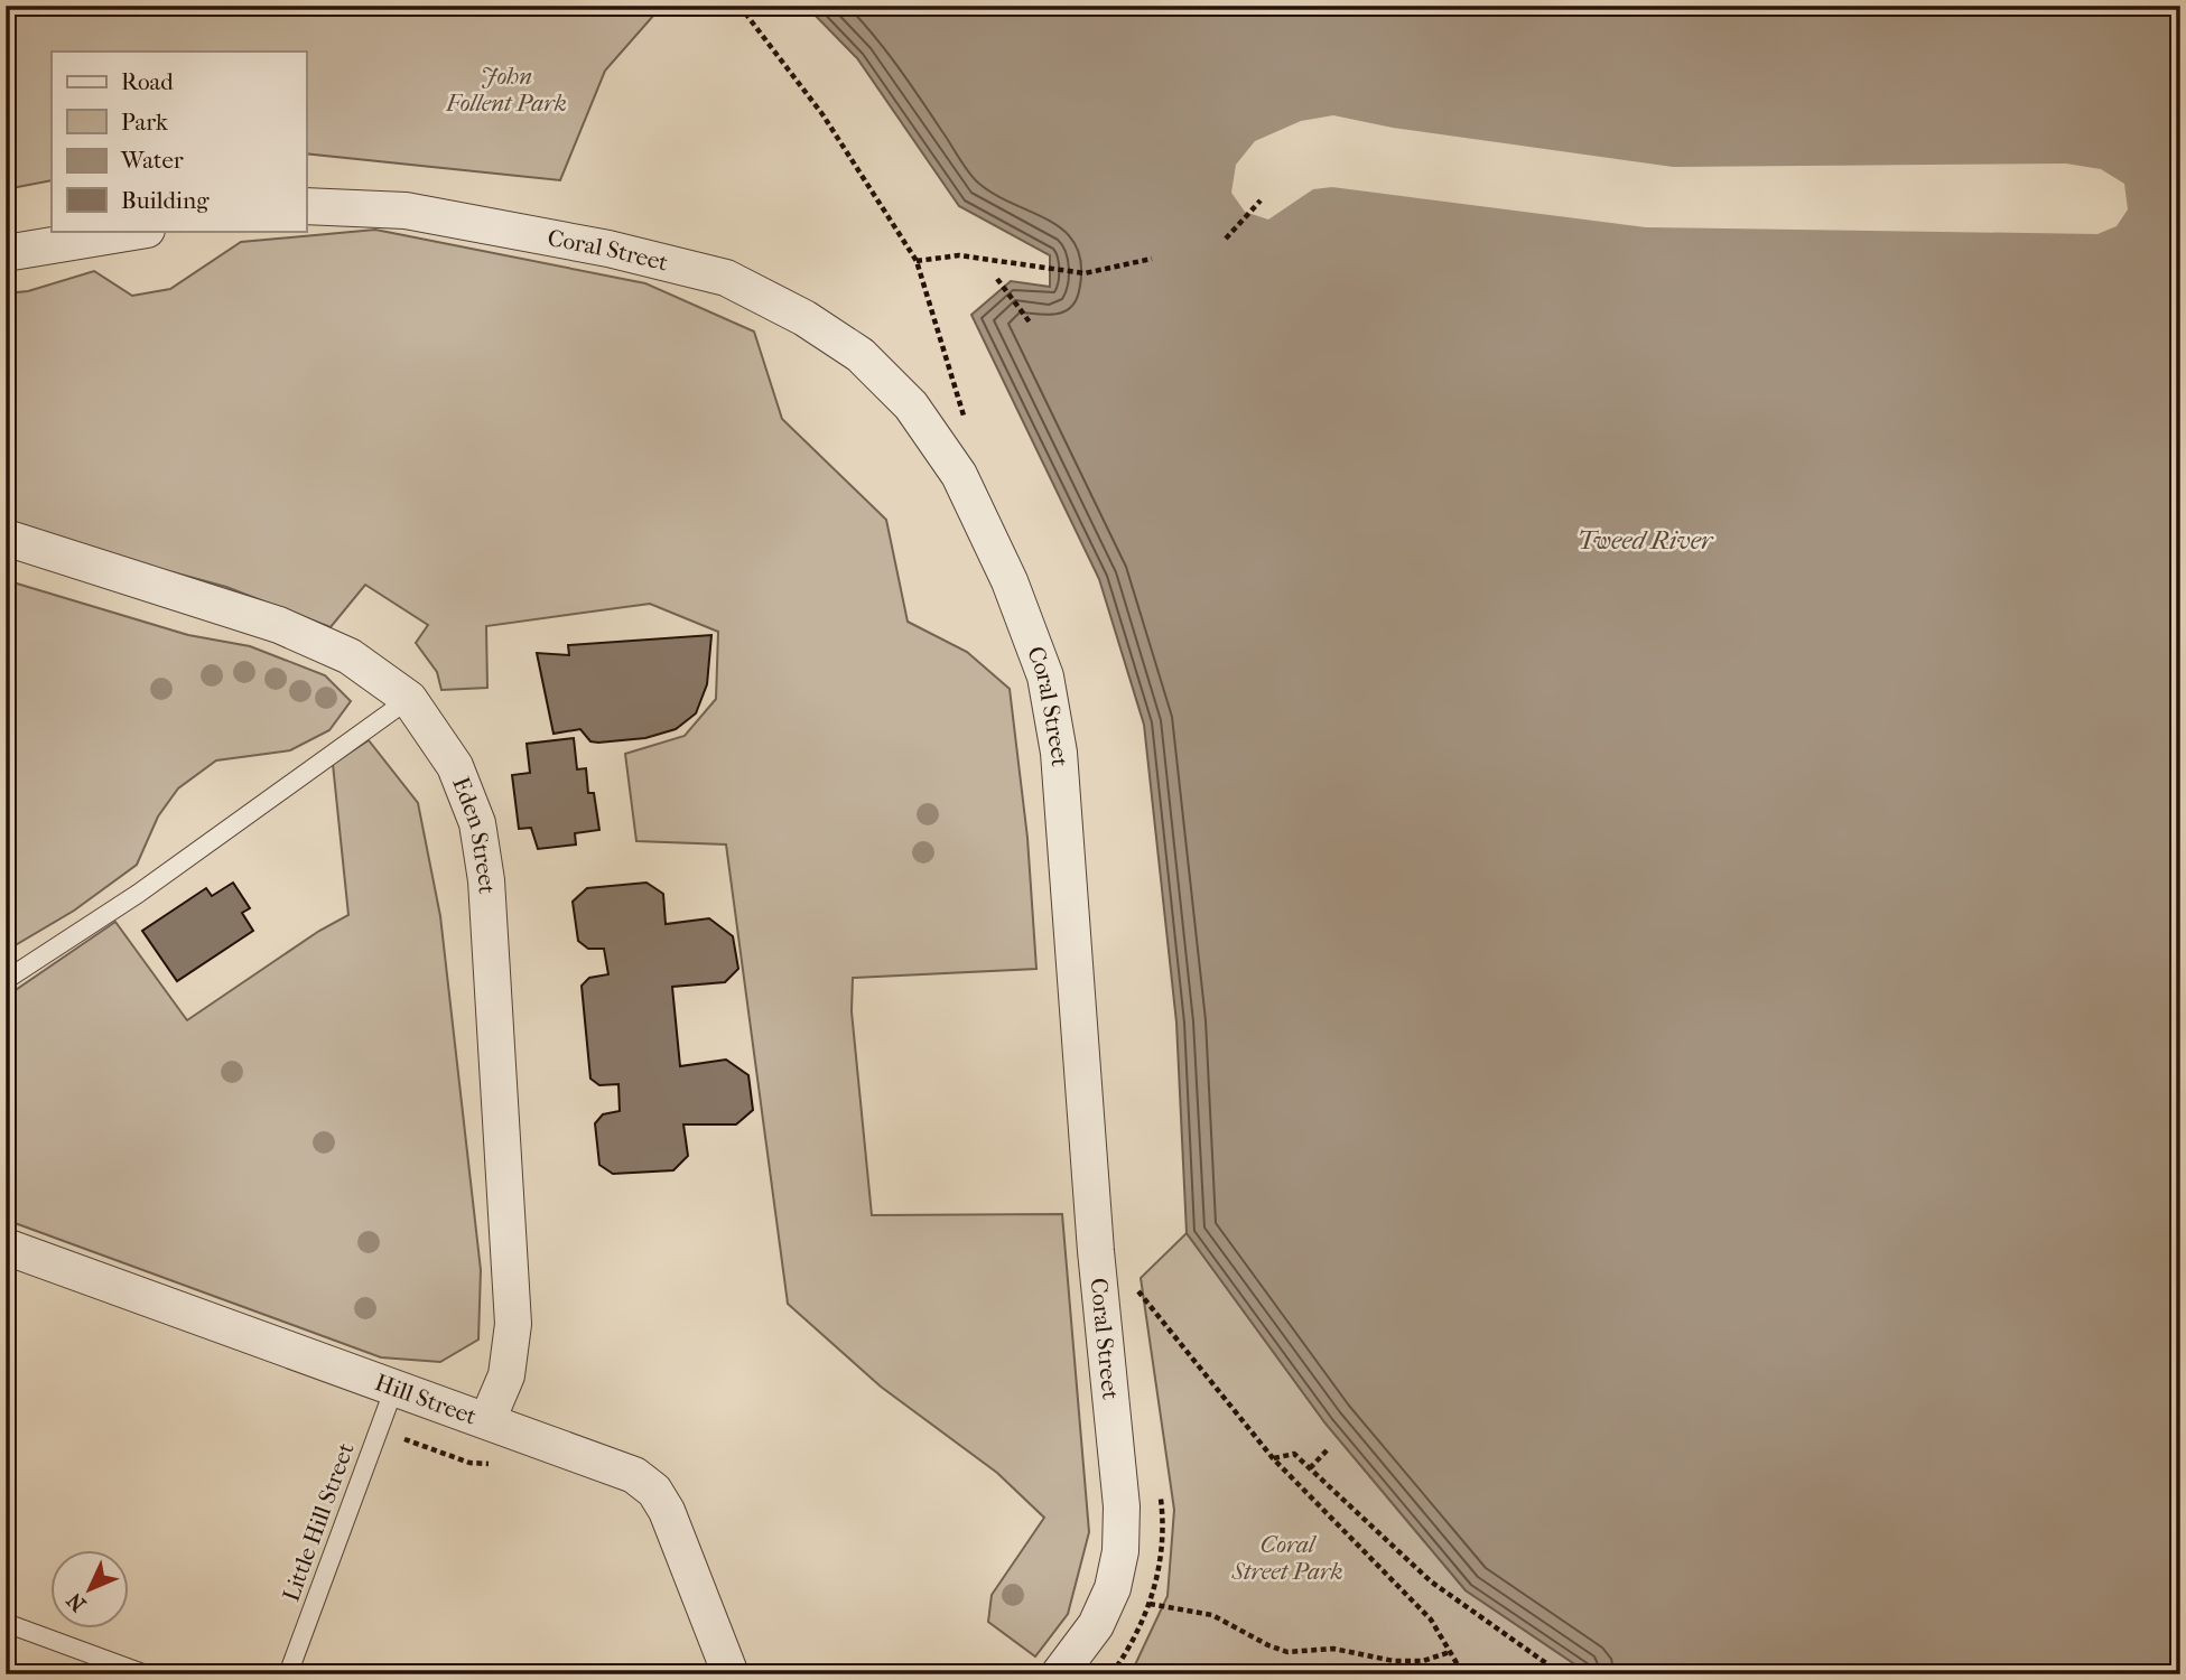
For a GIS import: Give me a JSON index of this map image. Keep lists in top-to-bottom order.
{
  "streets": {
    "street": ["Coral Street", "Eden Street", "Hill Street"],
    "lane": ["Little Hill Street"]
  },
  "crossings": [
    ["Eden Street", "Hill Street"],
    ["Hill Street", "Little Hill Street"]
  ],
  "water": ["Tweed River"],
  "parks": ["John Follent Park", "Coral Street Park"],
  "legend": [
    "Road",
    "Park",
    "Water",
    "Building"
  ],
  "north": "bottom left"
}
